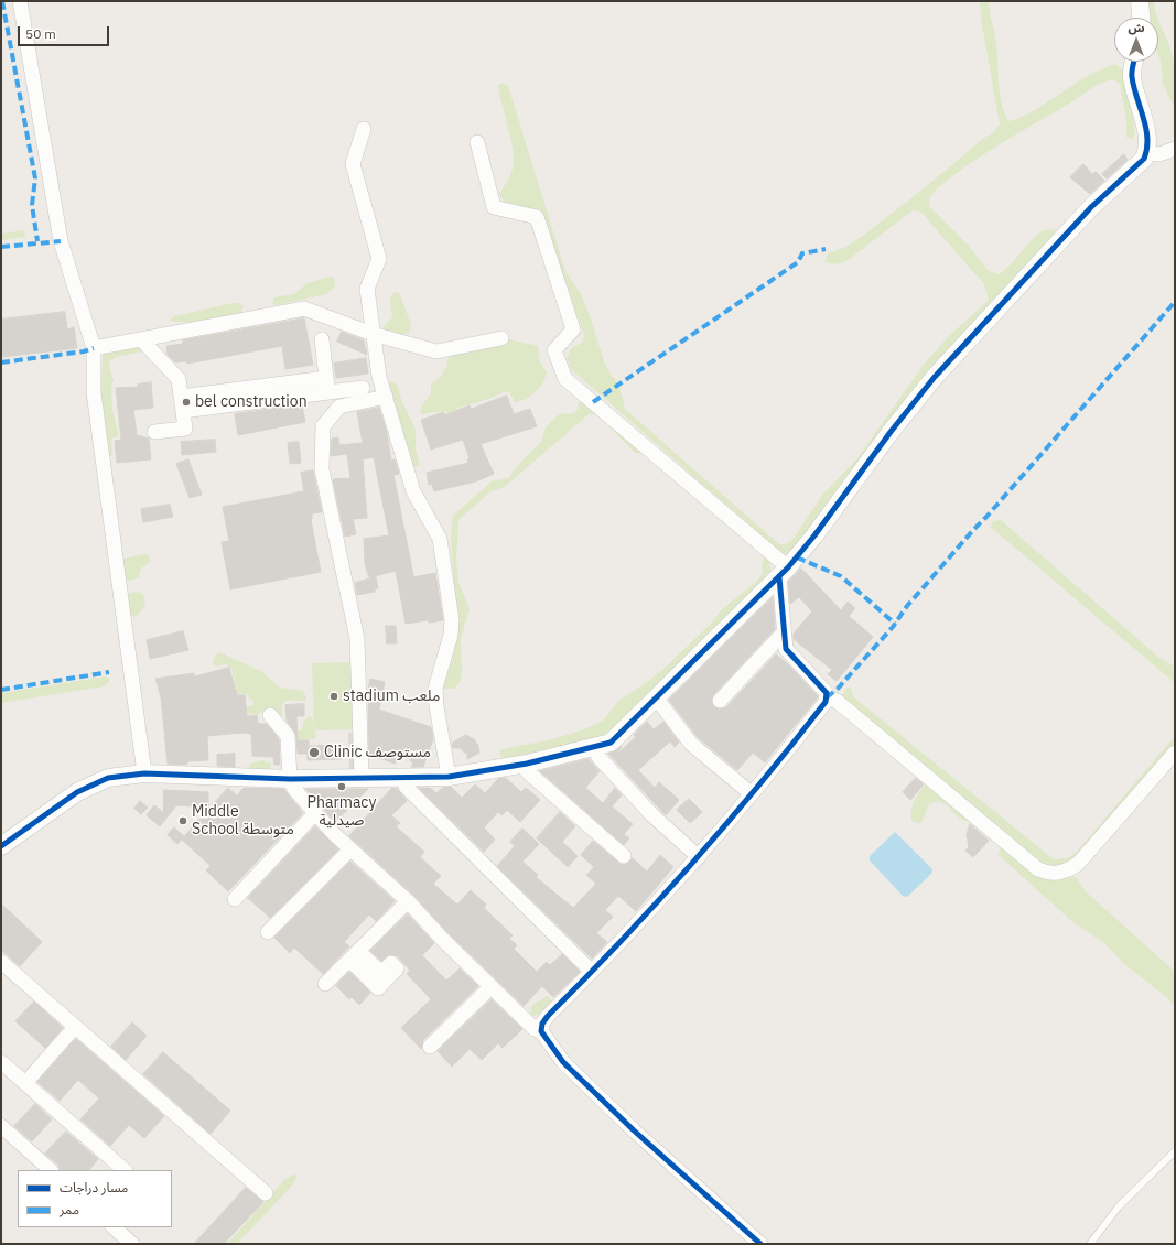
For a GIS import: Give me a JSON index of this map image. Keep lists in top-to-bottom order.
{
  "places": [
    "bel construction",
    "stadium ملعب",
    "Clinic مستوصف",
    "Pharmacy صيدلية",
    "Middle School متوسطة"
  ],
  "legend": ["مسار دراجات", "ممر"],
  "scale_bar": "50 m",
  "north": "top"
}
